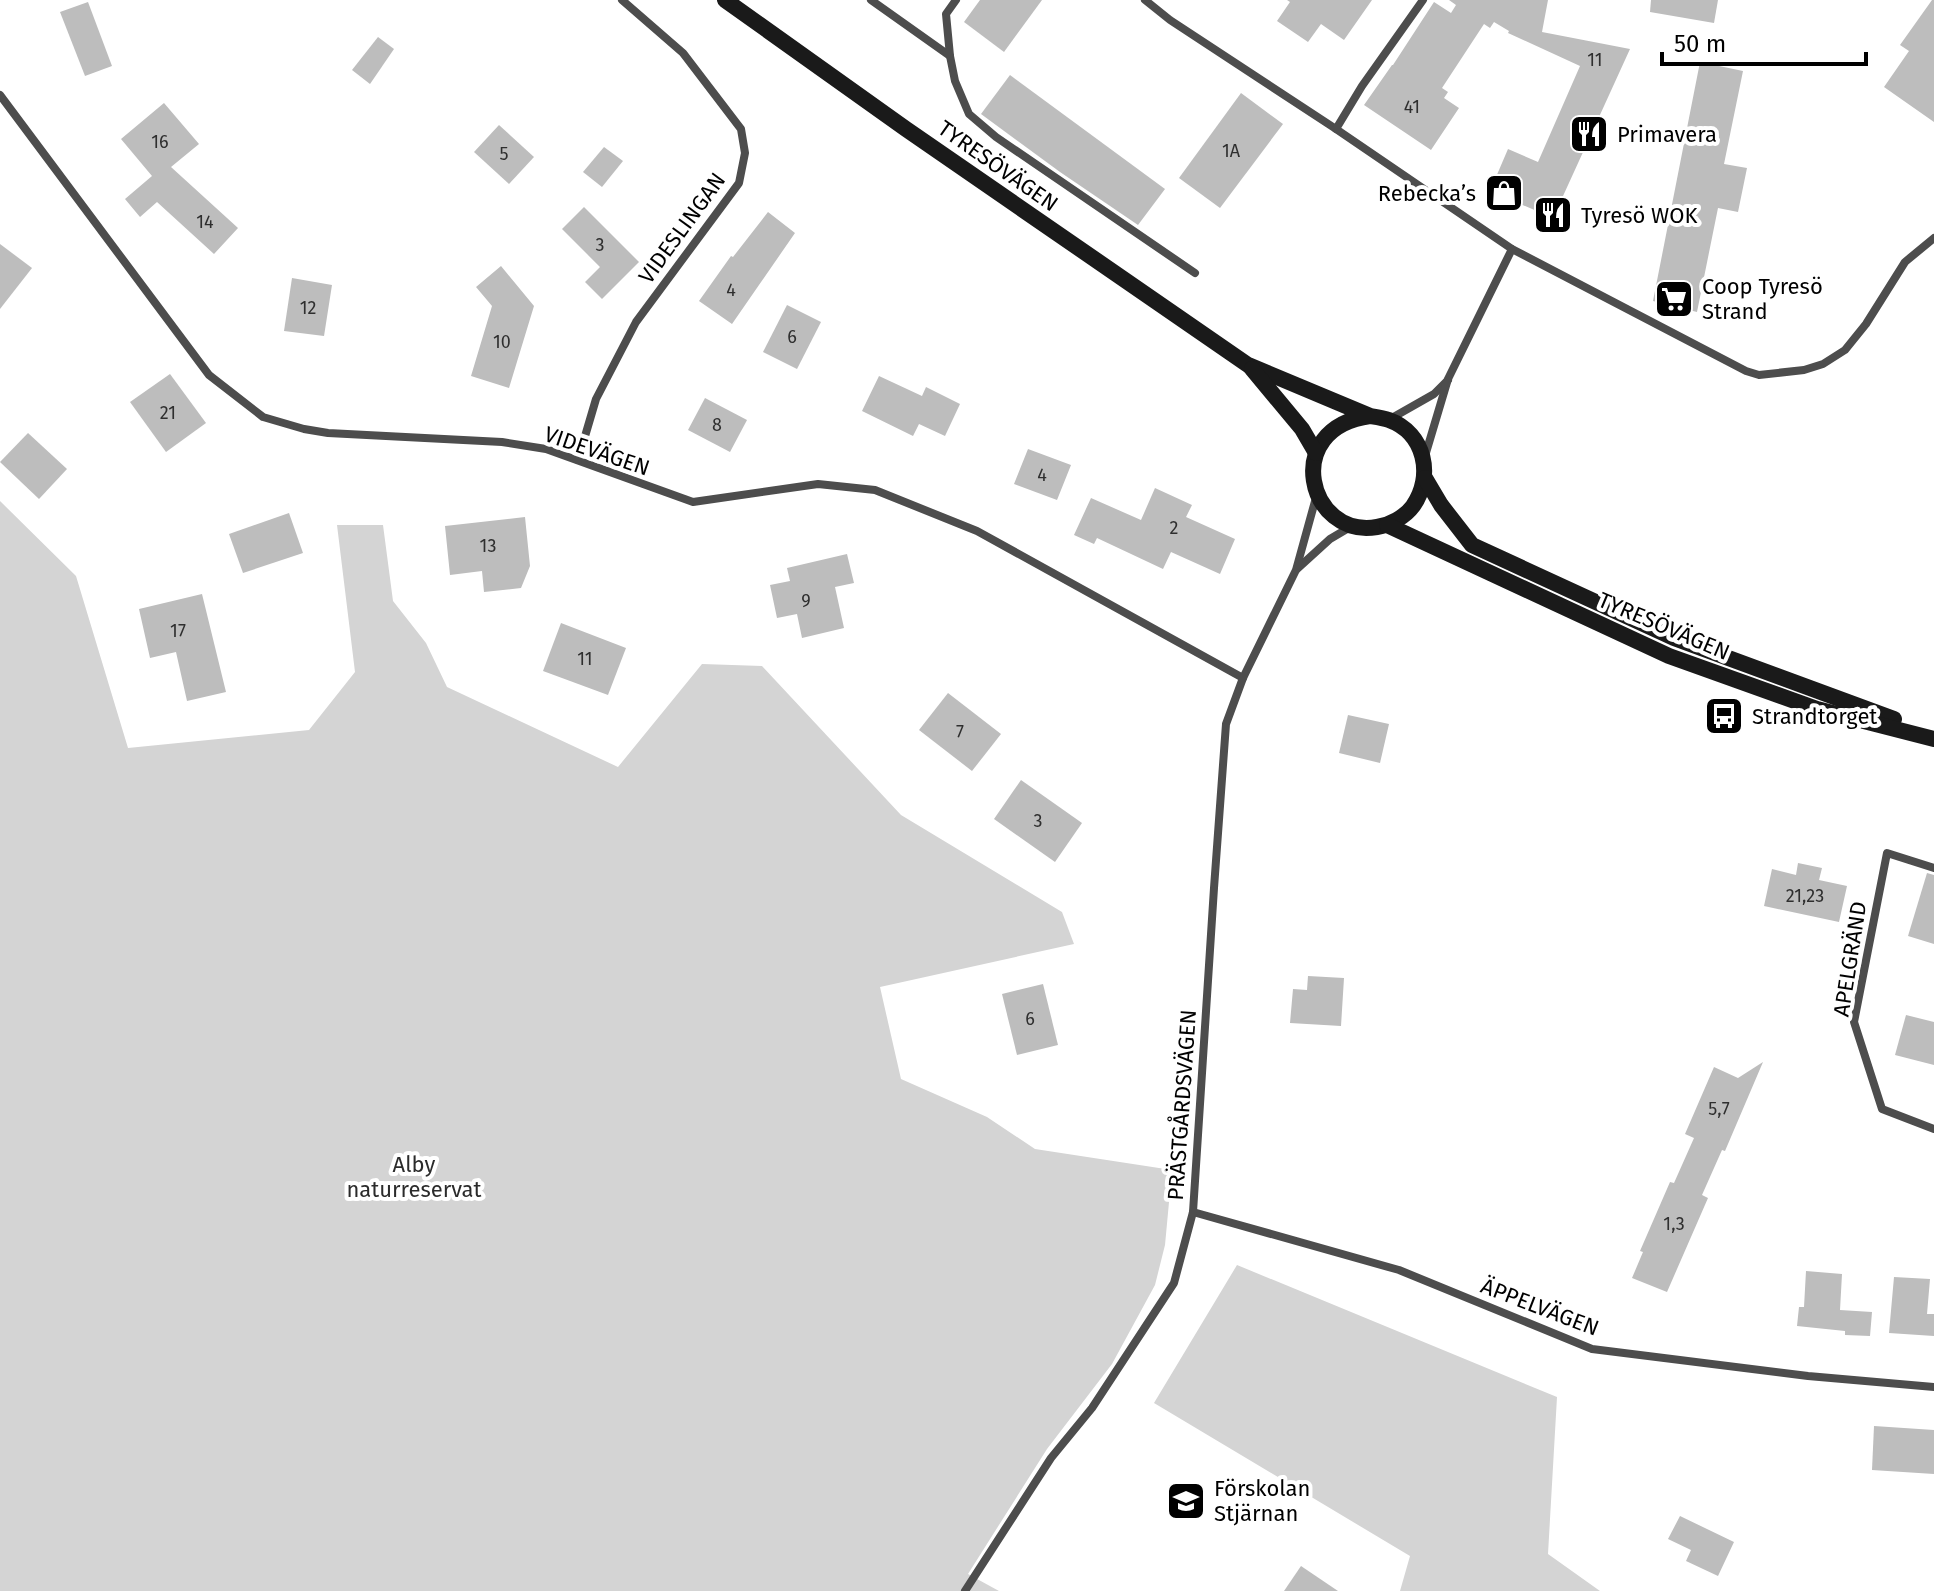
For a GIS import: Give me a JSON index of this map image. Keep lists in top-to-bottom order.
{
  "streets": {
    "main road": ["TYRESÖVÄGEN"],
    "street": [
      "VIDESLINGAN",
      "VIDEVÄGEN",
      "APELGRÄND",
      "PRÄSTGÅRDSVÄGEN",
      "ÄPPELVÄGEN"
    ]
  },
  "crossings": [
    ["TYRESÖVÄGEN", "PRÄSTGÅRDSVÄGEN"],
    ["VIDESLINGAN", "VIDEVÄGEN"],
    ["VIDEVÄGEN", "PRÄSTGÅRDSVÄGEN"],
    ["PRÄSTGÅRDSVÄGEN", "ÄPPELVÄGEN"]
  ],
  "parks": ["Alby naturreservat"],
  "places": {
    "restaurant": ["Primavera", "Tyresö WOK"],
    "shop": ["Rebecka’s"],
    "supermarket": ["Coop Tyresö Strand"],
    "bus stop": ["Strandtorget"],
    "school or university": ["Förskolan Stjärnan"]
  },
  "house_numbers": [
    "11",
    "41",
    "16",
    "1A",
    "5",
    "14",
    "3",
    "4",
    "12",
    "6",
    "10",
    "21",
    "8",
    "4",
    "2",
    "13",
    "9",
    "17",
    "11",
    "7",
    "3",
    "21,23",
    "6",
    "5,7",
    "1,3"
  ],
  "scale_bar": "50 m"
}
